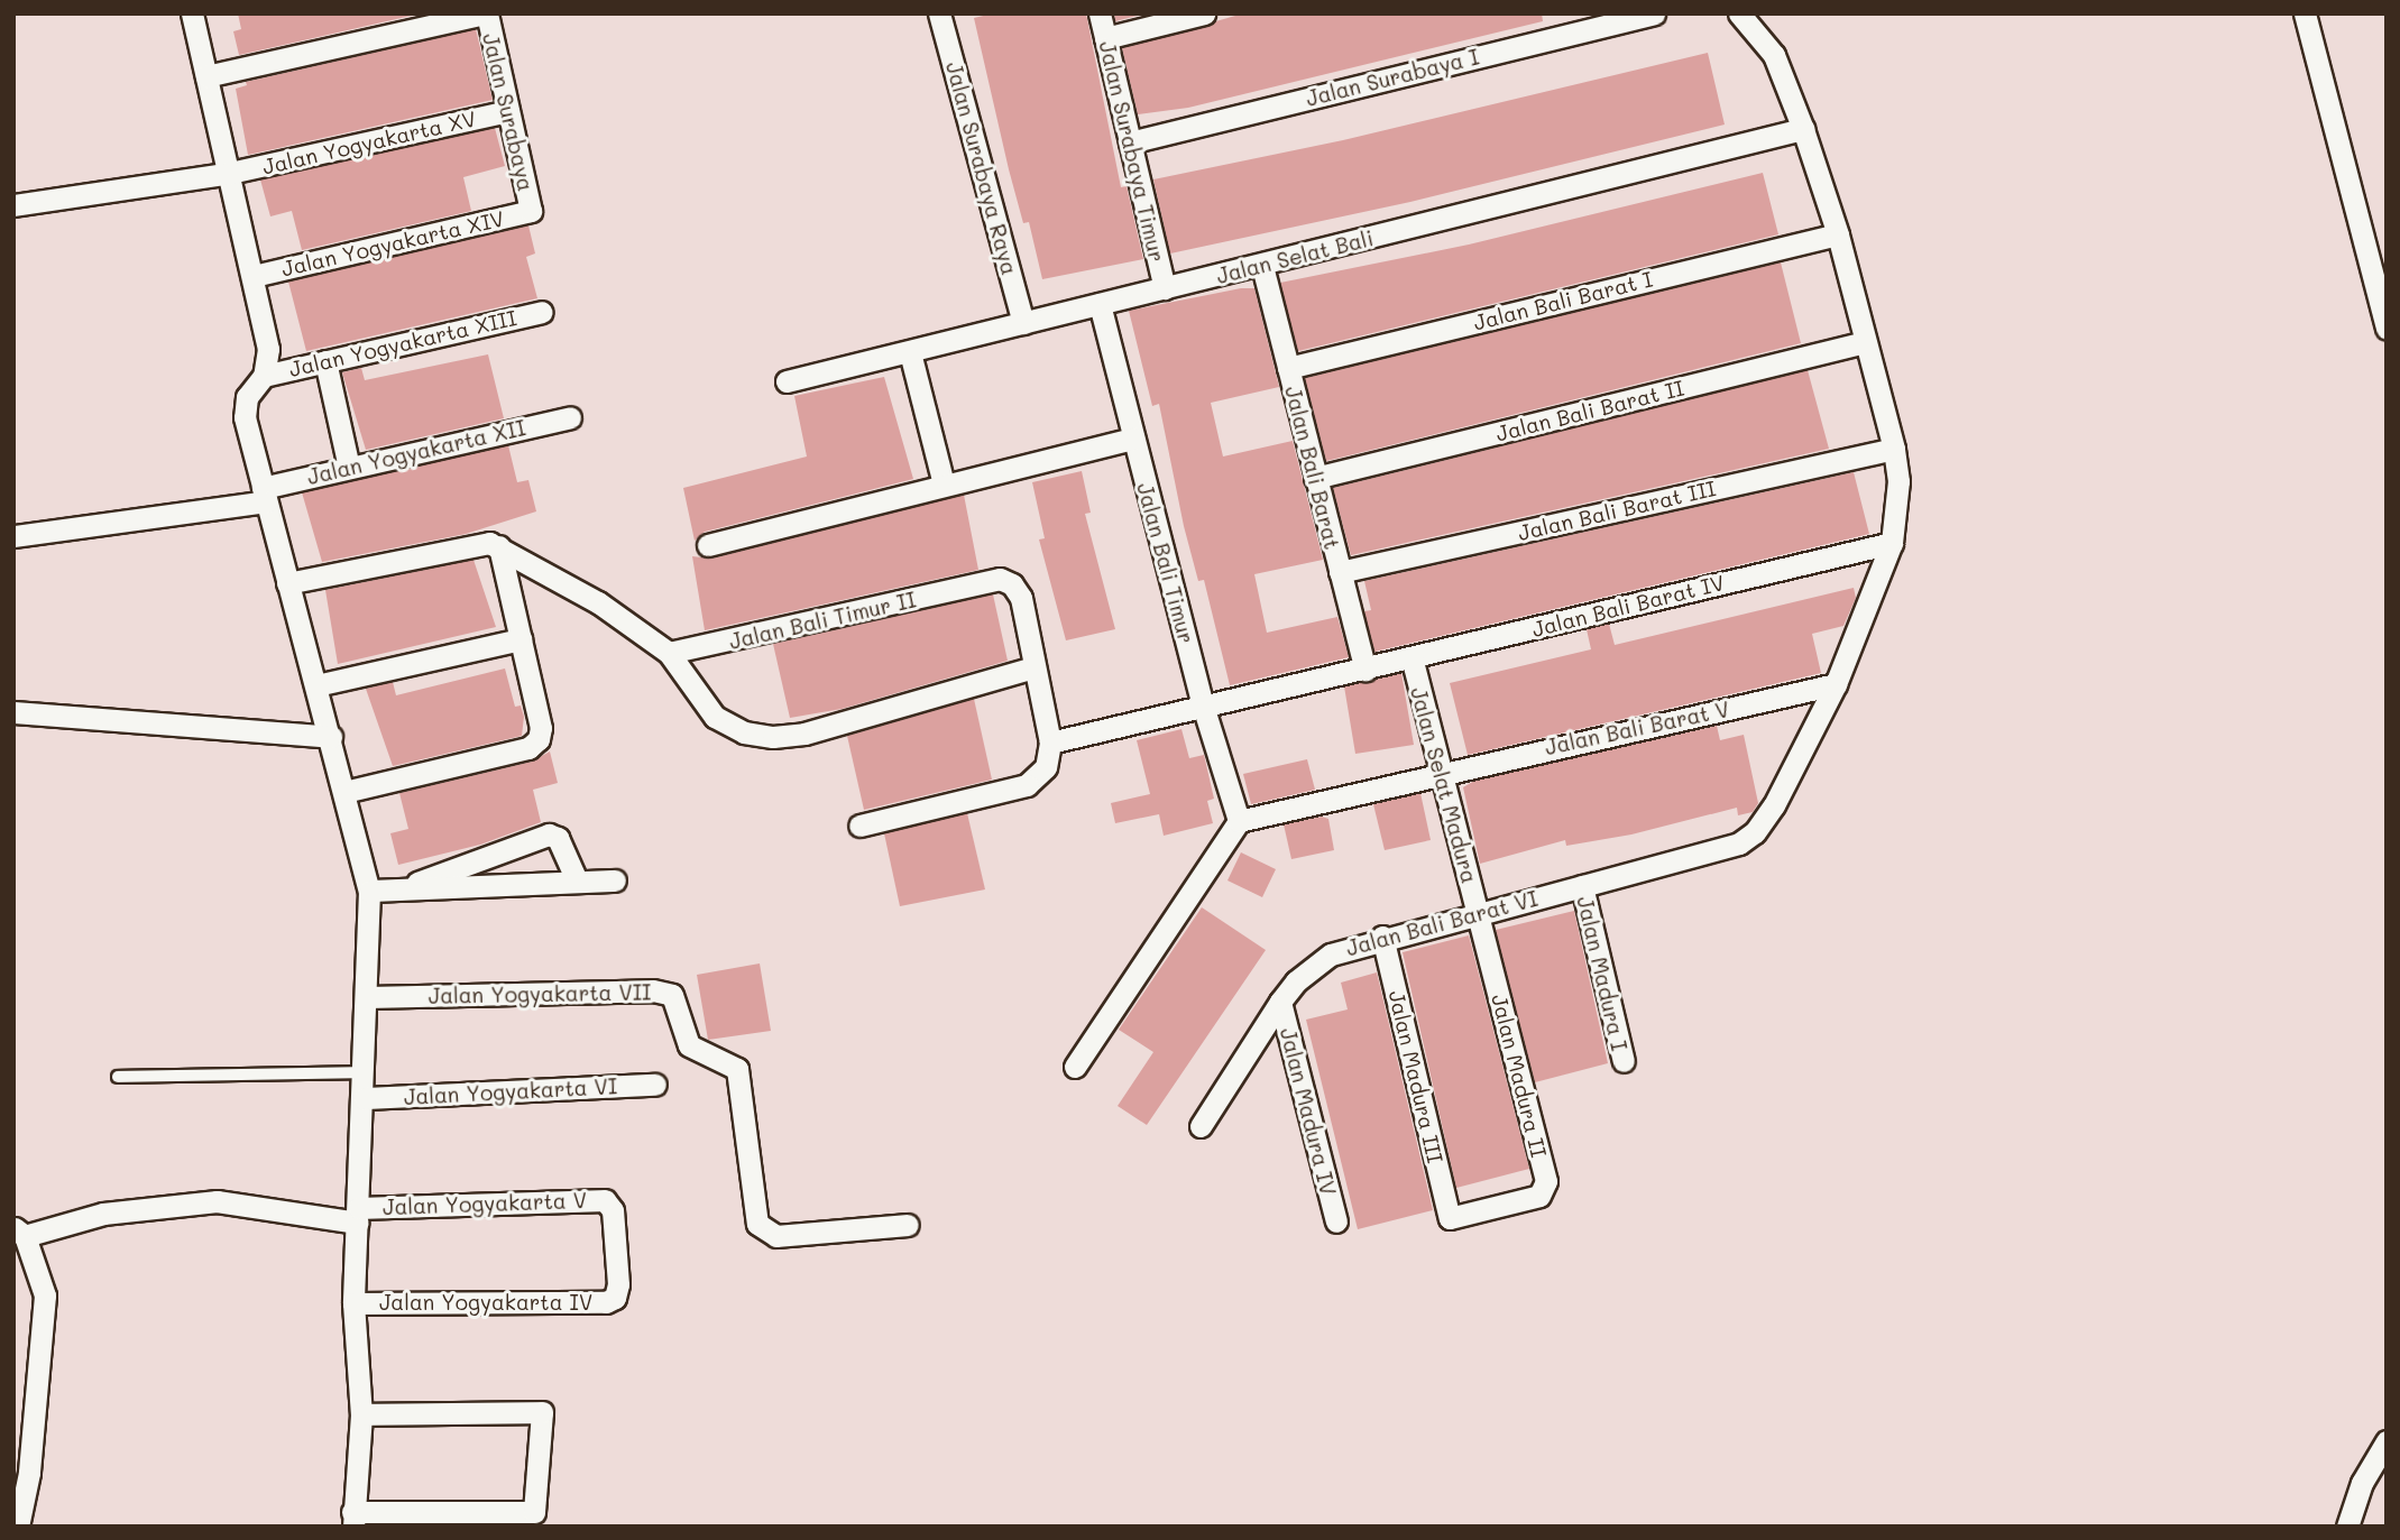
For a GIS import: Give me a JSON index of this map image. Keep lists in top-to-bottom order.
{
  "streets": {
    "street": [
      "Jalan Surabaya I",
      "Jalan Surabaya",
      "Jalan Yogyakarta XV",
      "Jalan Surabaya Timur",
      "Jalan Surabaya Raya",
      "Jalan Yogyakarta XIV",
      "Jalan Selat Bali",
      "Jalan Bali Barat I",
      "Jalan Yogyakarta XIII",
      "Jalan Bali Barat II",
      "Jalan Yogyakarta XII",
      "Jalan Bali Barat",
      "Jalan Bali Barat III",
      "Jalan Bali Timur",
      "Jalan Bali Barat IV",
      "Jalan Bali Timur II",
      "Jalan Bali Barat V",
      "Jalan Selat Madura",
      "Jalan Bali Barat VI",
      "Jalan Madura I",
      "Jalan Yogyakarta VII",
      "Jalan Madura II",
      "Jalan Madura III",
      "Jalan Yogyakarta VI",
      "Jalan Madura IV",
      "Jalan Yogyakarta V",
      "Jalan Yogyakarta IV"
    ]
  },
  "crossings": [
    ["Jalan Surabaya I", "Jalan Surabaya Timur"],
    ["Jalan Surabaya", "Jalan Yogyakarta XV"],
    ["Jalan Surabaya", "Jalan Yogyakarta XIV"],
    ["Jalan Surabaya Timur", "Jalan Selat Bali"],
    ["Jalan Surabaya Raya", "Jalan Selat Bali"],
    ["Jalan Selat Bali", "Jalan Bali Barat"],
    ["Jalan Selat Bali", "Jalan Bali Timur"],
    ["Jalan Selat Bali", "Jalan Bali Barat VI"],
    ["Jalan Bali Barat I", "Jalan Bali Barat"],
    ["Jalan Bali Barat I", "Jalan Bali Barat VI"],
    ["Jalan Bali Barat II", "Jalan Bali Barat"],
    ["Jalan Bali Barat II", "Jalan Bali Barat VI"],
    ["Jalan Bali Barat", "Jalan Bali Barat III"],
    ["Jalan Bali Barat", "Jalan Bali Barat IV"],
    ["Jalan Bali Barat III", "Jalan Bali Barat VI"],
    ["Jalan Bali Timur", "Jalan Bali Barat IV"],
    ["Jalan Bali Timur", "Jalan Bali Barat V"],
    ["Jalan Bali Barat IV", "Jalan Bali Timur II"],
    ["Jalan Bali Barat IV", "Jalan Selat Madura"],
    ["Jalan Bali Barat IV", "Jalan Bali Barat VI"],
    ["Jalan Bali Barat V", "Jalan Selat Madura"],
    ["Jalan Bali Barat V", "Jalan Bali Barat VI"],
    ["Jalan Selat Madura", "Jalan Bali Barat VI"],
    ["Jalan Selat Madura", "Jalan Madura II"],
    ["Jalan Bali Barat VI", "Jalan Madura I"],
    ["Jalan Bali Barat VI", "Jalan Madura II"],
    ["Jalan Bali Barat VI", "Jalan Madura III"],
    ["Jalan Bali Barat VI", "Jalan Madura IV"],
    ["Jalan Madura II", "Jalan Madura III"],
    ["Jalan Yogyakarta V", "Jalan Yogyakarta IV"]
  ]
}
